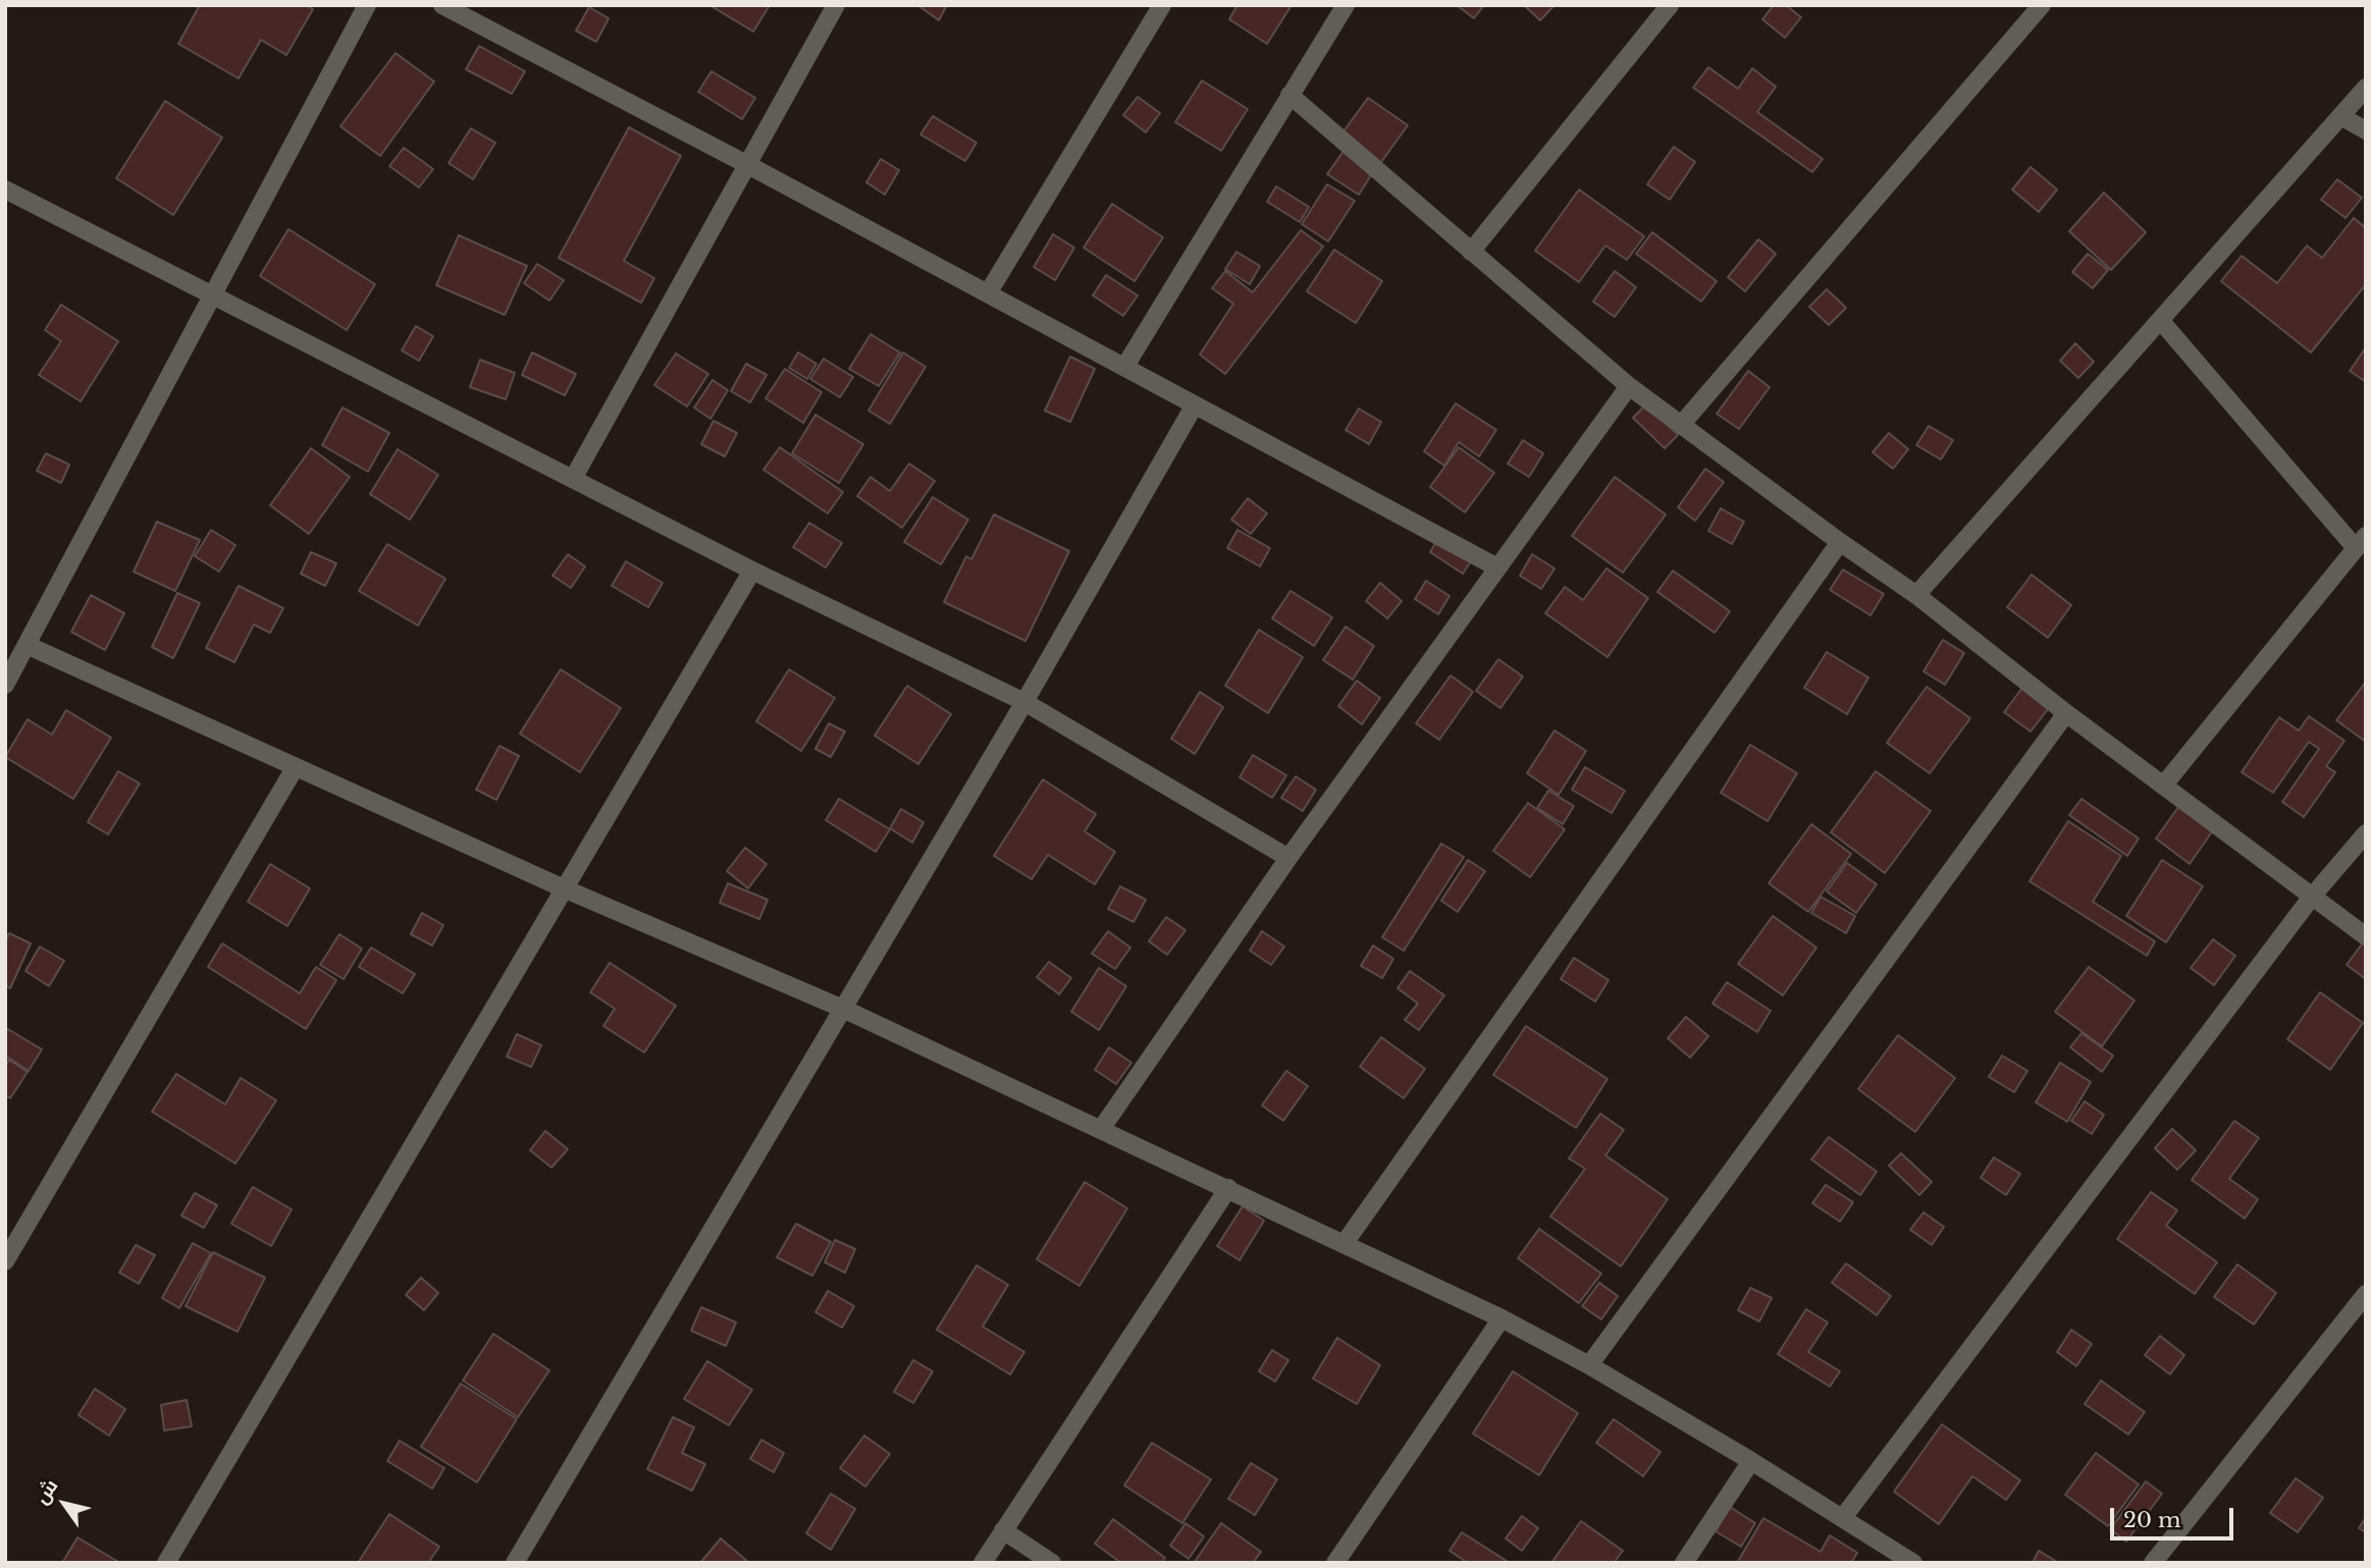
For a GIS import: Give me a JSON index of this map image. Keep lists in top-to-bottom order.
{
  "scale_bar": "20 m",
  "north": "top left"
}
